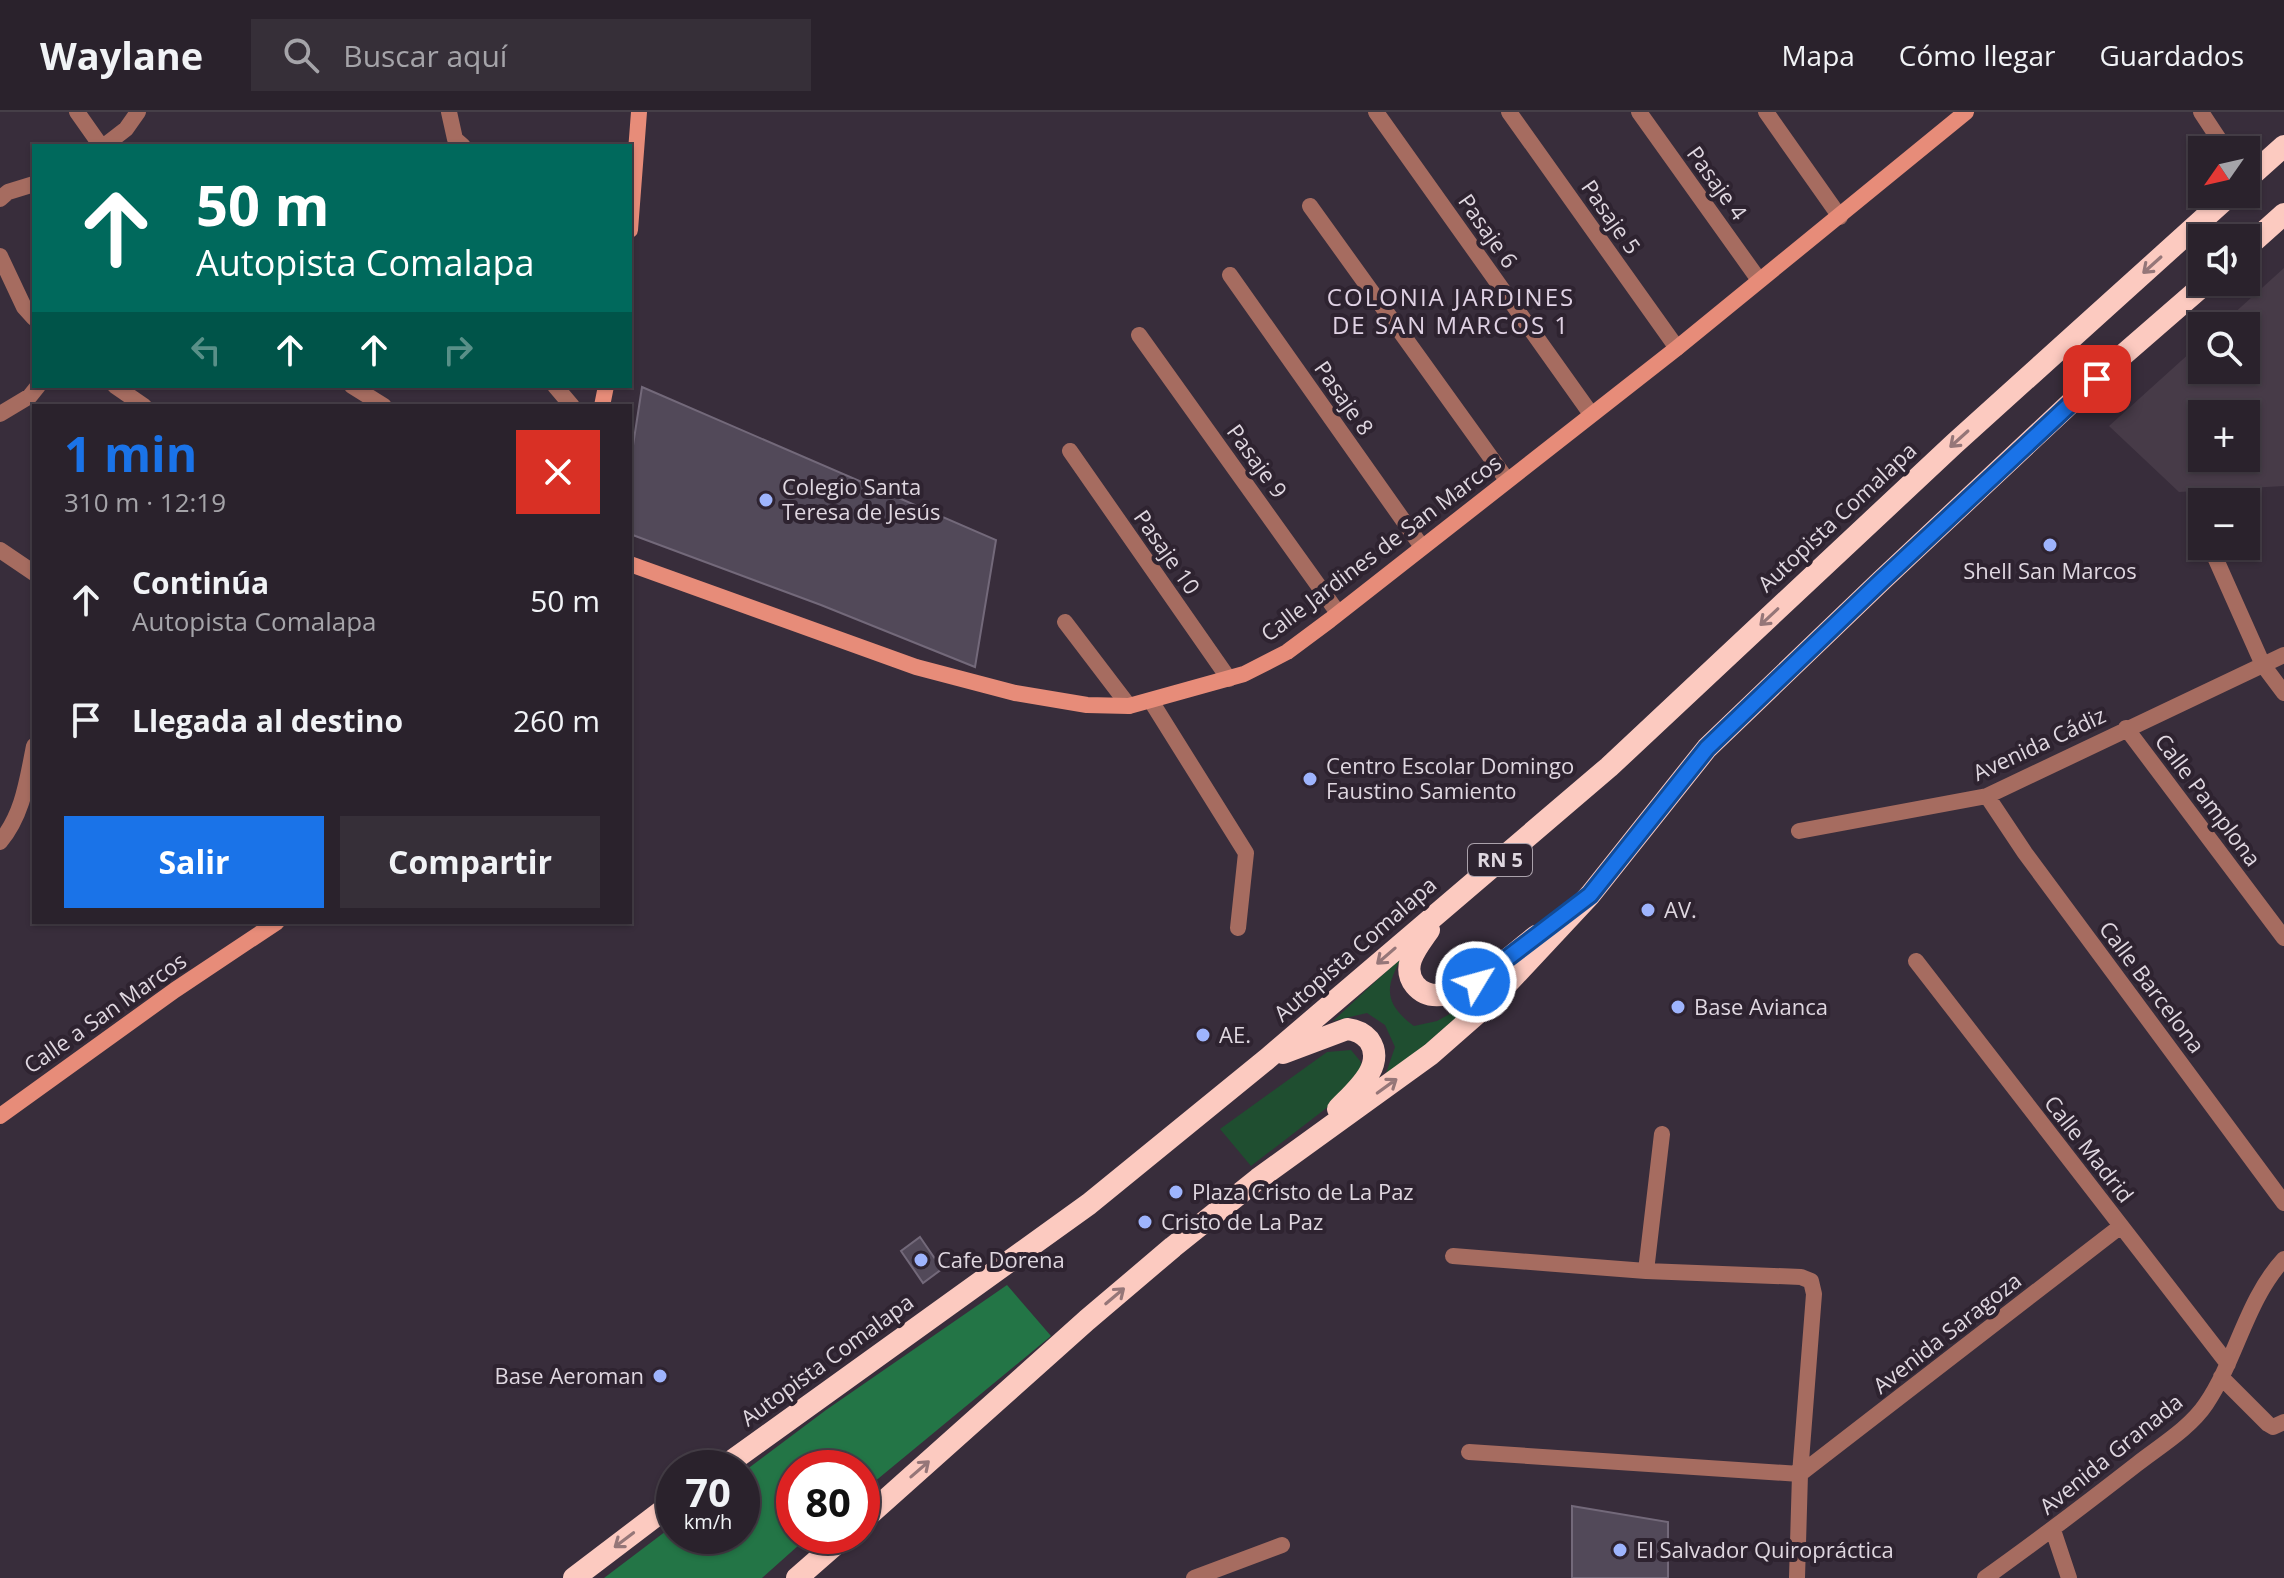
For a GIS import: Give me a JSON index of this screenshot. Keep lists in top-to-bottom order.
{
  "streets": {
    "highway": ["Autopista Comalapa", "RN 5"],
    "main road": ["Calle Jardines de San Marcos", "Calle a San Marcos"],
    "street": [
      "Pasaje 4",
      "Pasaje 5",
      "Pasaje 6",
      "Pasaje 8",
      "Pasaje 9",
      "Pasaje 10",
      "Avenida Cádiz",
      "Calle Pamplona",
      "Calle Barcelona",
      "Calle Madrid",
      "Avenida Saragoza",
      "Avenida Granada"
    ]
  },
  "crossings": [
    ["Pasaje 4", "Calle Jardines de San Marcos"],
    ["Pasaje 5", "Calle Jardines de San Marcos"],
    ["Pasaje 6", "Calle Jardines de San Marcos"],
    ["Pasaje 8", "Calle Jardines de San Marcos"],
    ["Pasaje 9", "Calle Jardines de San Marcos"],
    ["Calle Jardines de San Marcos", "Pasaje 10"],
    ["Avenida Cádiz", "Calle Pamplona"],
    ["Avenida Cádiz", "Calle Barcelona"],
    ["Calle Madrid", "Avenida Saragoza"],
    ["Calle Madrid", "Avenida Granada"]
  ],
  "districts": ["COLONIA JARDINES DE SAN MARCOS 1"],
  "places": [
    "Colegio Santa Teresa de Jesús",
    "Shell San Marcos",
    "Centro Escolar Domingo Faustino Samiento",
    "AV.",
    "Base Avianca",
    "AE.",
    "Plaza Cristo de La Paz",
    "Cristo de La Paz",
    "Cafe Dorena",
    "Base Aeroman",
    "El Salvador Quiropráctica"
  ],
  "north": "bottom left",
  "page": {
    "header": "Waylane",
    "search": "Buscar aquí",
    "nav": ["Mapa", "Cómo llegar", "Guardados"],
    "map_buttons": ["+", "−"],
    "turn": ["50 m", "Autopista Comalapa"],
    "heading": ["1 min", "310 m · 12:19"],
    "list": [
      {
        "name": "Continúa",
        "note": "Autopista Comalapa",
        "value": "50 m"
      },
      {
        "name": "Llegada al destino",
        "value": "260 m"
      }
    ],
    "buttons": ["Salir", "Compartir"],
    "speed": "70 km/h",
    "limit": "80"
  }
}
